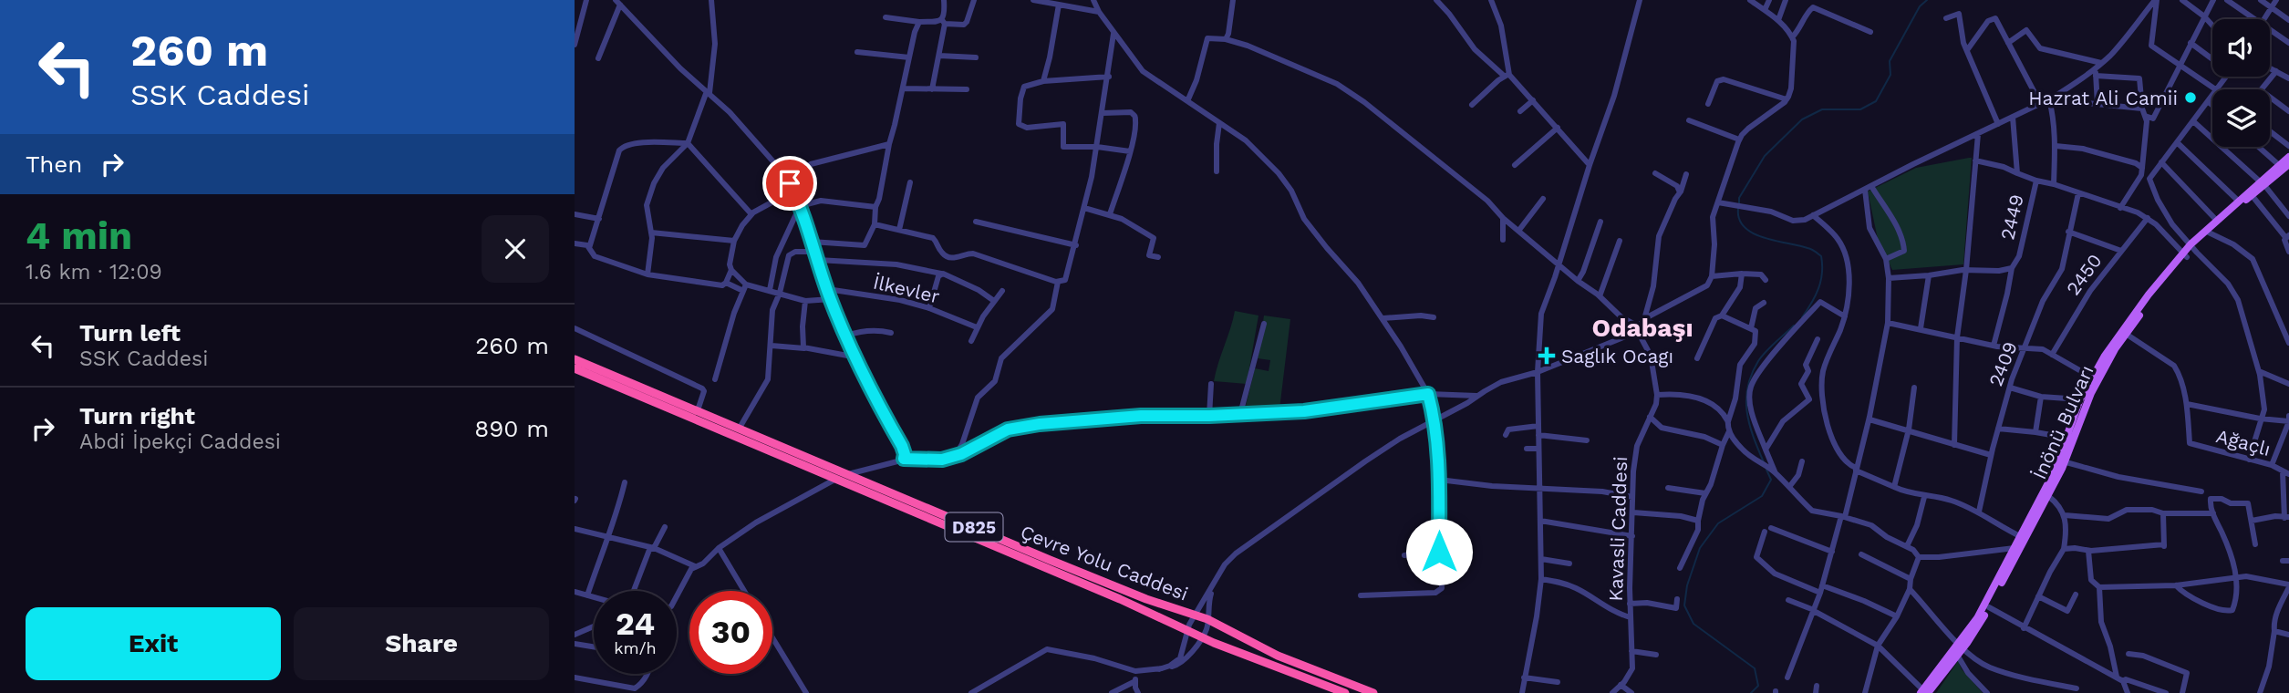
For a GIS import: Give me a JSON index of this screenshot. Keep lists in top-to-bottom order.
{
  "streets": {
    "highway": ["D825", "Çevre Yolu Caddesi"],
    "main road": ["İnönü Bulvarı"],
    "street": [
      "2449",
      "2450",
      "İlkevler",
      "2409",
      "Ağaçlı",
      "Kavasli Caddesi"
    ]
  },
  "crossings": [
    ["2449", "2450"],
    ["2449", "2409"],
    ["2449", "İnönü Bulvarı"]
  ],
  "districts": ["Odabaşı"],
  "places": {
    "other": ["Hazrat Ali Camii"],
    "health": ["Saglık Ocagı"]
  },
  "page": {
    "turn": ["260 m", "SSK Caddesi"],
    "then": "Then",
    "heading": ["4 min", "1.6 km · 12:09"],
    "list": [
      {
        "name": "Turn left",
        "note": "SSK Caddesi",
        "value": "260 m"
      },
      {
        "name": "Turn right",
        "note": "Abdi İpekçi Caddesi",
        "value": "890 m"
      }
    ],
    "speed": "24 km/h",
    "limit": "30",
    "buttons": ["Exit", "Share"]
  }
}
